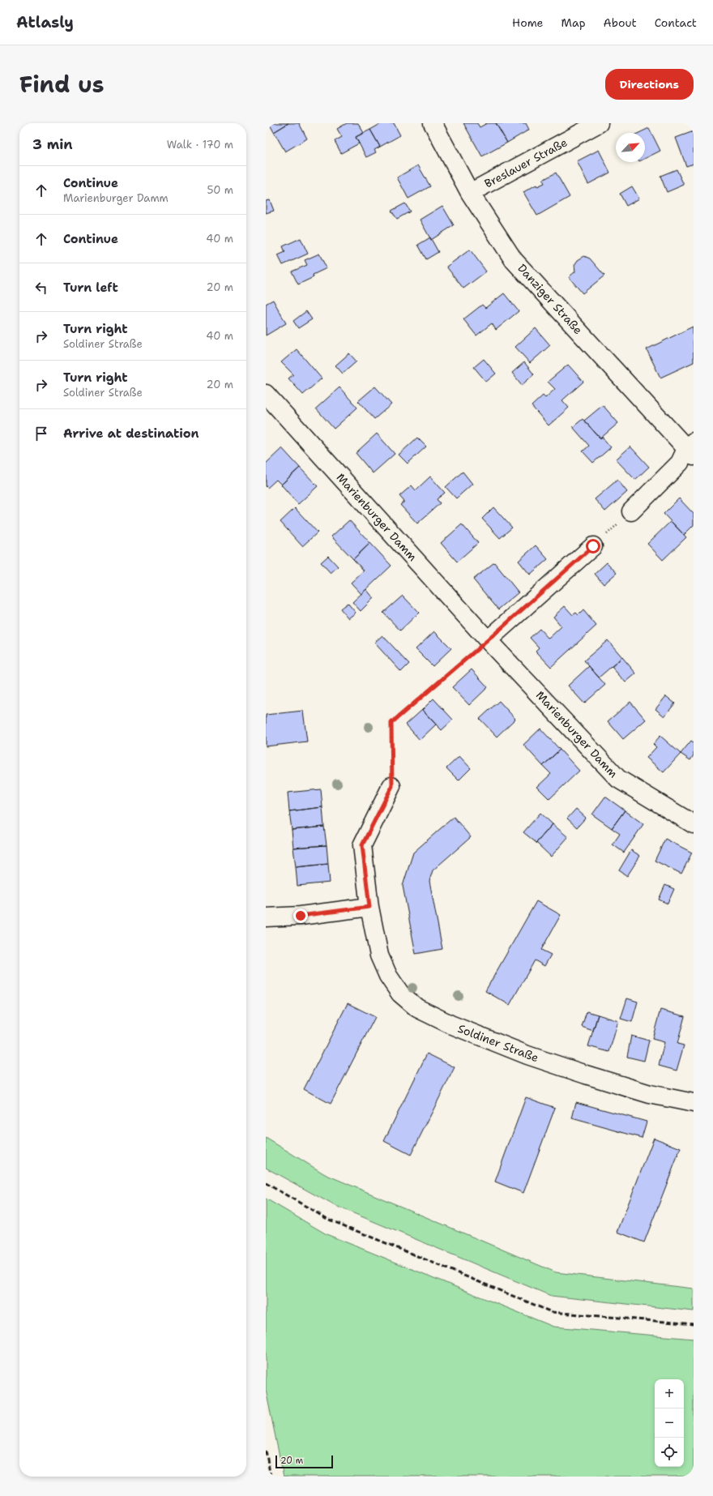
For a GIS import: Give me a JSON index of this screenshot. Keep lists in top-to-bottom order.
{
  "streets": {
    "street": [
      "Breslauer Straße",
      "Danziger Straße",
      "Marienburger Damm",
      "Soldiner Straße"
    ]
  },
  "crossings": [
    ["Breslauer Straße", "Danziger Straße"]
  ],
  "scale_bar": "20 m",
  "north": "top right",
  "page": {
    "header": "Atlasly",
    "nav": [
      "Home",
      "Map",
      "About",
      "Contact"
    ],
    "title": "Find us",
    "buttons": "Directions",
    "heading": ["3 min", "Walk · 170 m"],
    "list": [
      ["Continue", "Marienburger Damm", "50 m"],
      ["Continue", "40 m"],
      ["Turn left", "20 m"],
      ["Turn right", "Soldiner Straße", "40 m"],
      ["Turn right", "Soldiner Straße", "20 m"],
      "Arrive at destination"
    ],
    "map_buttons": ["+", "−"],
    "scale": "20 m"
  }
}
